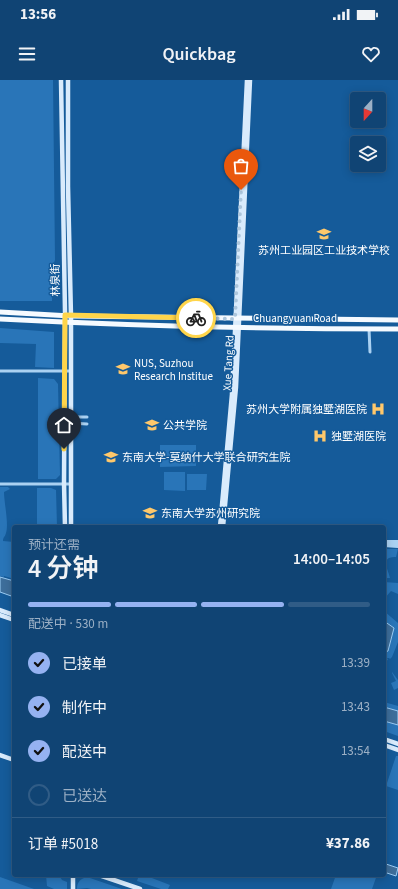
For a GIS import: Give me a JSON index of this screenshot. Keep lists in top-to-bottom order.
{
  "streets": {
    "main road": ["林泉街", "Chuangyuan Road", "Xue Tang Rd"]
  },
  "crossings": [
    ["林泉街", "Chuangyuan Road"],
    ["Chuangyuan Road", "Xue Tang Rd"]
  ],
  "places": {
    "school or university": [
      "苏州工业园区工业技术学校",
      "NUS, Suzhou Research Institue",
      "公共学院",
      "东南大学-莫纳什大学联合研究生院",
      "东南大学苏州研究院"
    ],
    "hospital": ["苏州大学附属独墅湖医院", "独墅湖医院"]
  },
  "north": "bottom",
  "page": {
    "status": "13:56",
    "header": "Quickbag",
    "heading": ["4 分钟", "预计还需", "14:00–14:05"],
    "panel": ["订单 #5018", "¥37.86"],
    "bar": "配送中 · 530 m",
    "list": [
      ["已接单", "13:39"],
      ["制作中", "13:43"],
      ["配送中", "13:54"],
      "已送达"
    ]
  }
}
